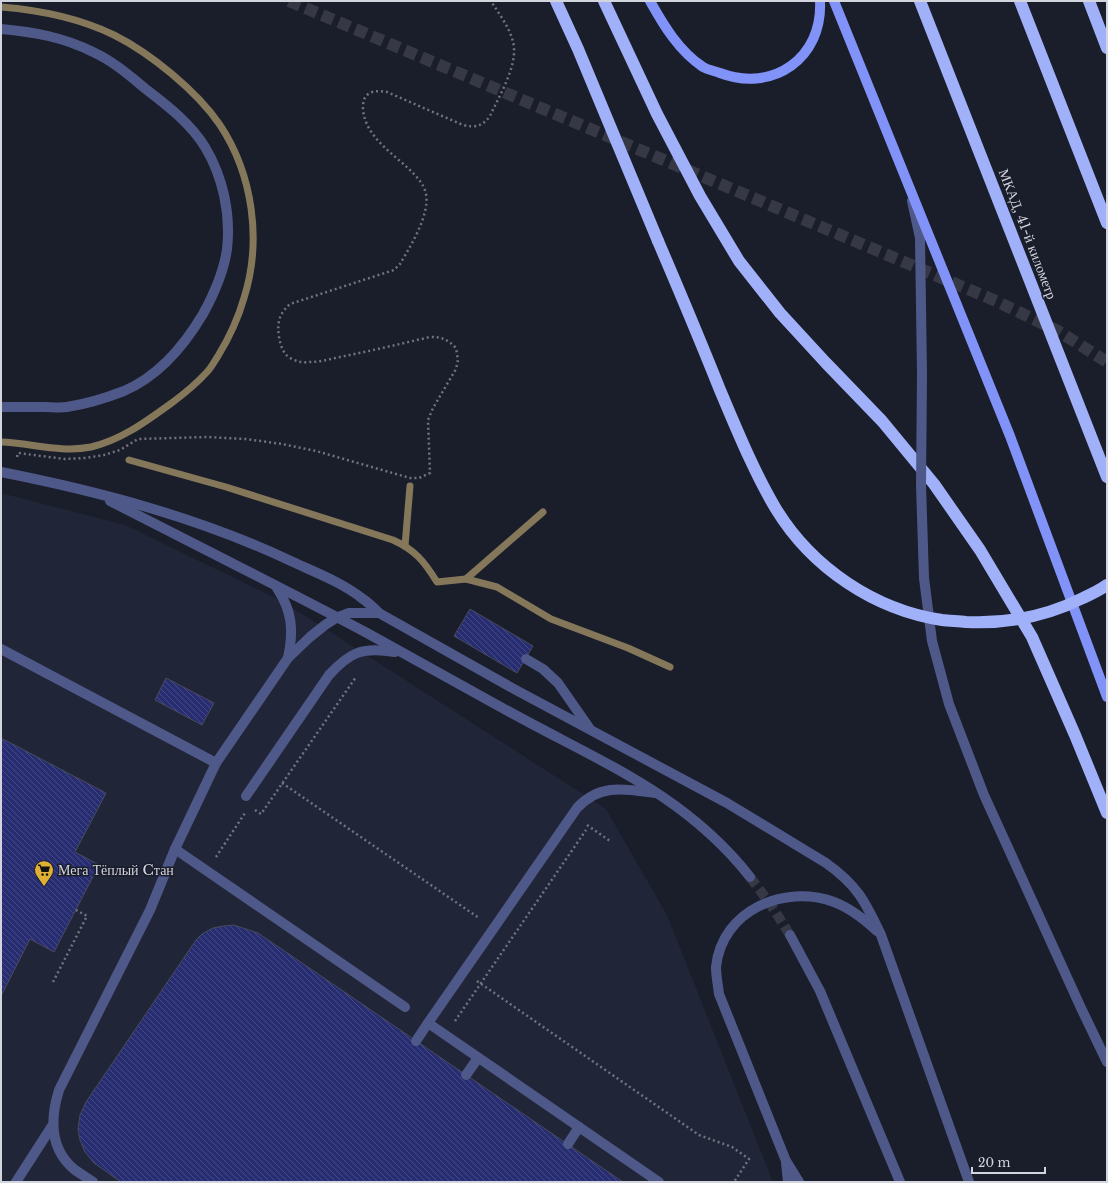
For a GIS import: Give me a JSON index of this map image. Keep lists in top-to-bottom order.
{
  "streets": {
    "highway": ["МКАД, 41-й километр"]
  },
  "places": {
    "supermarket": ["Мега Тёплый Cтан"]
  },
  "scale_bar": "20 m"
}
